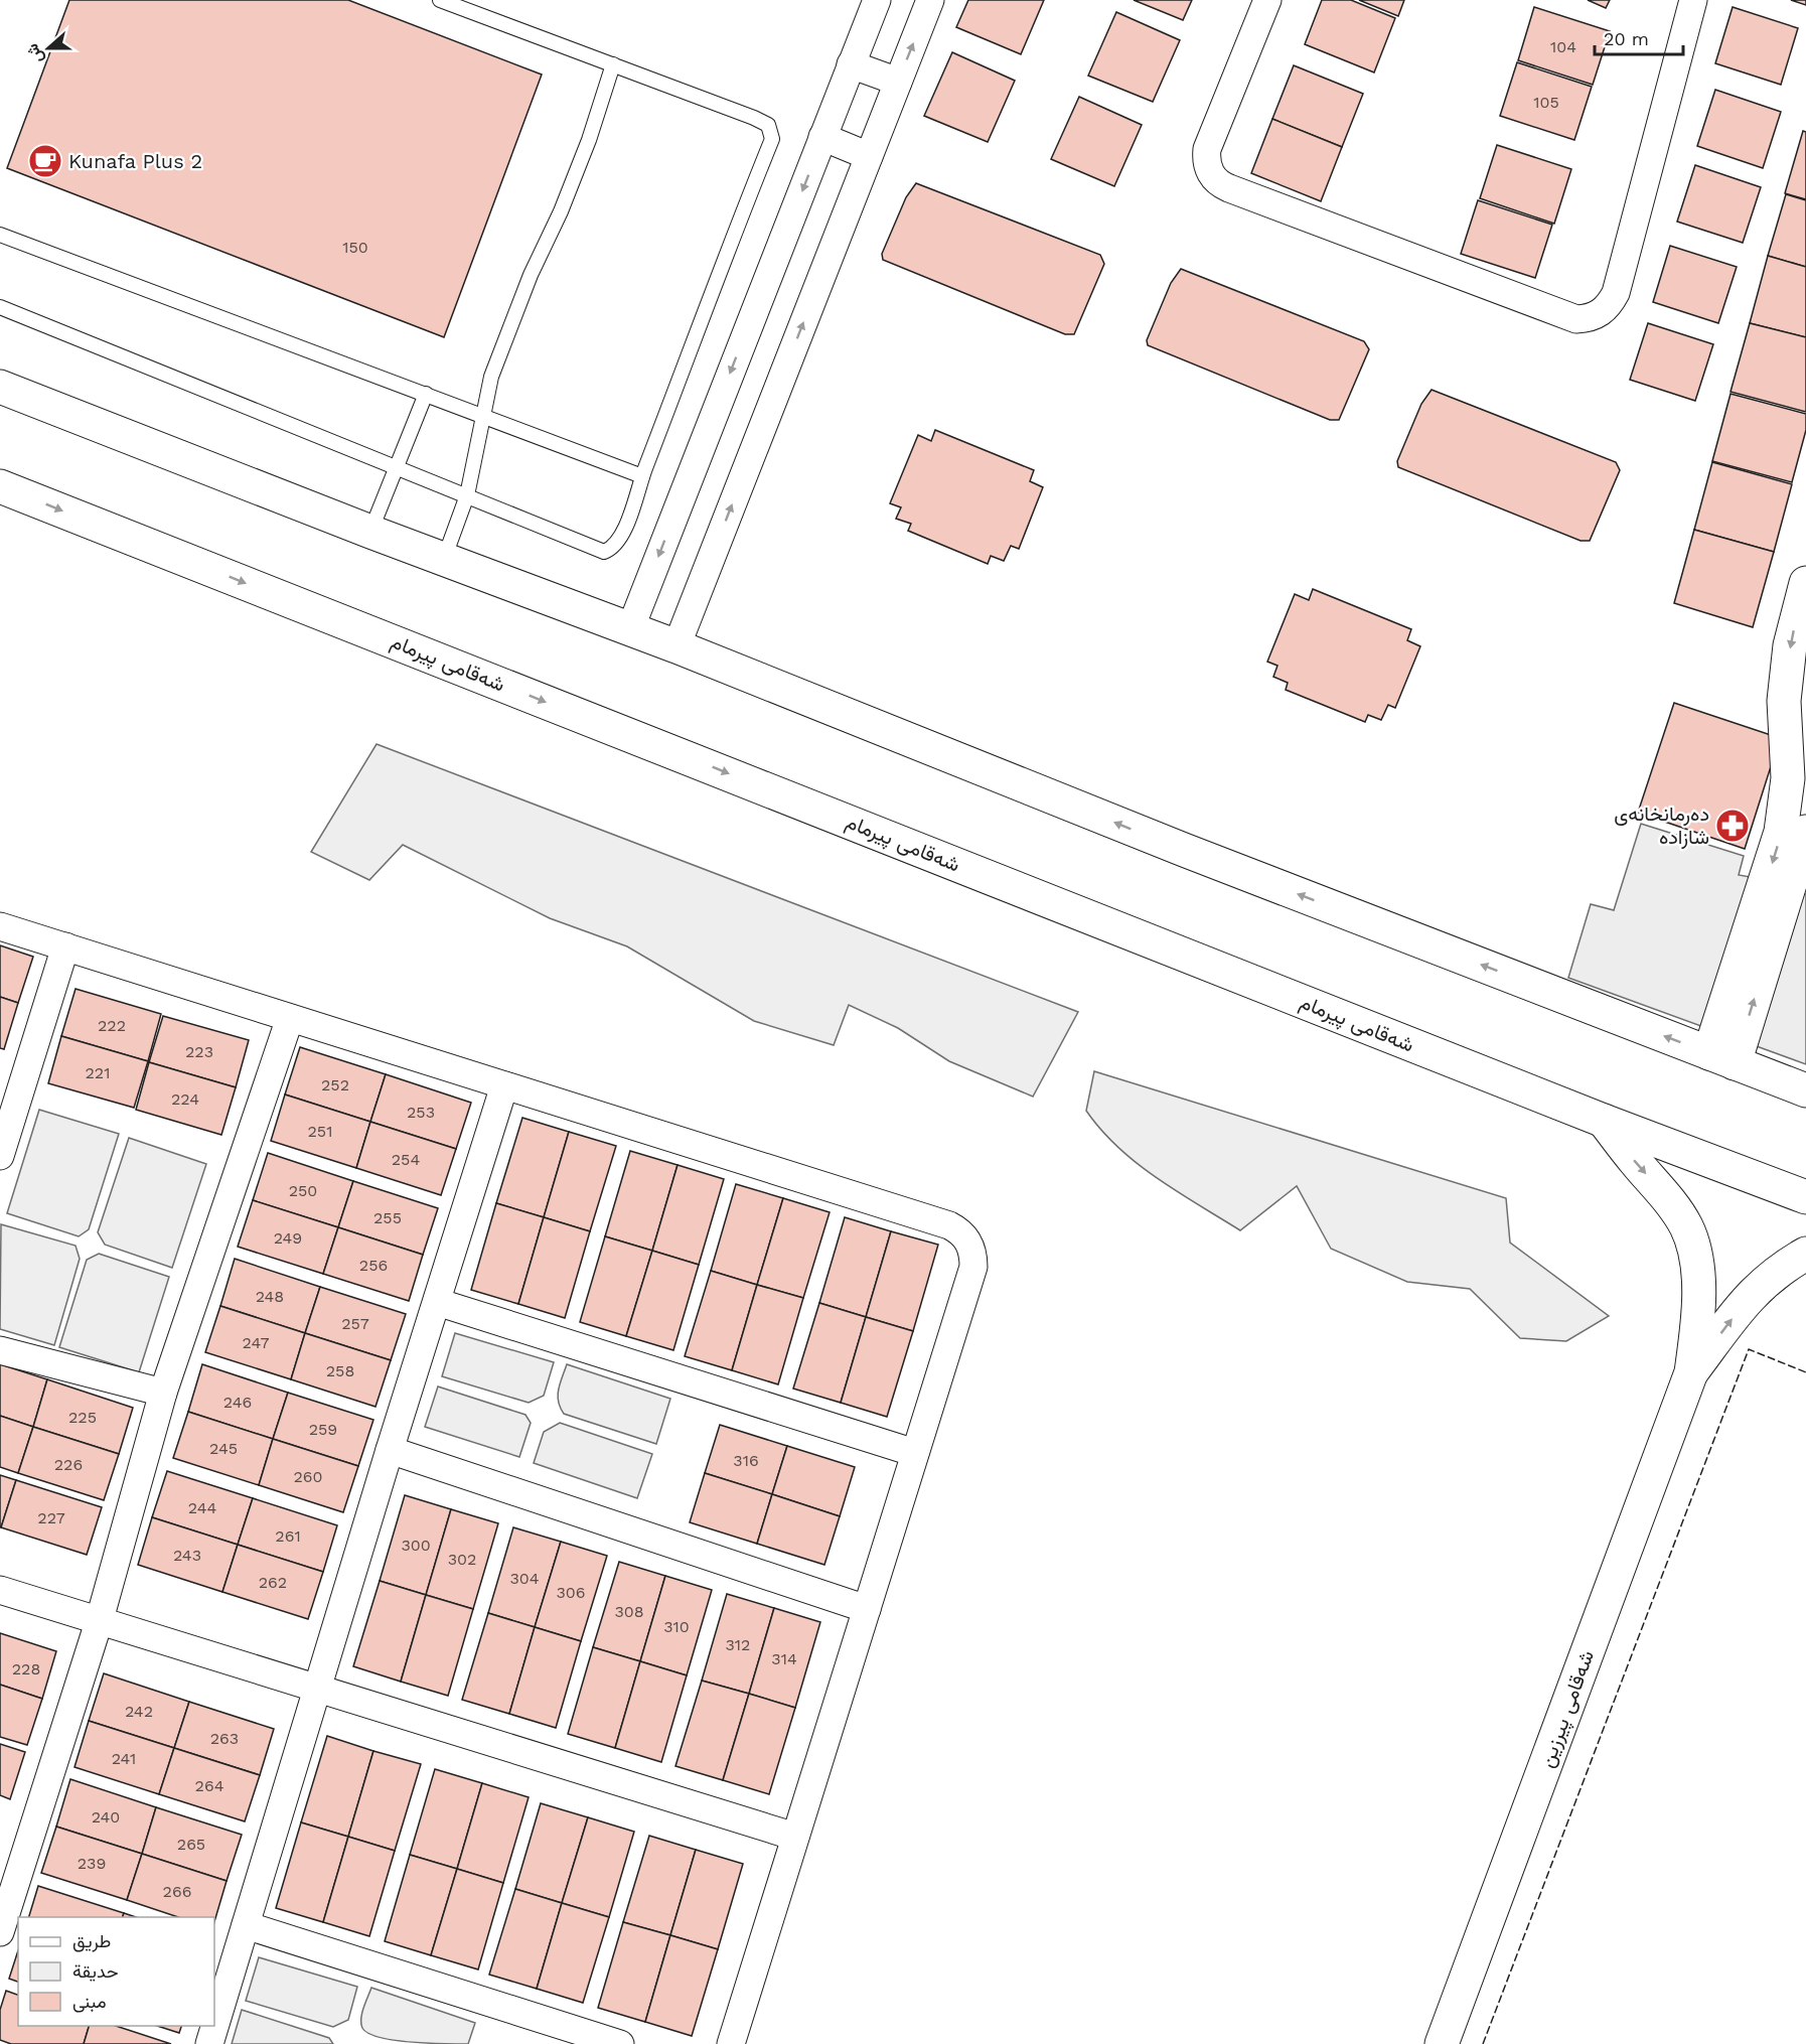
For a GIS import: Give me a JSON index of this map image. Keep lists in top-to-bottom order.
{
  "streets": {
    "main road": ["شەقامی پیرمام", "شەقامی پیرزین"]
  },
  "places": {
    "cafe": ["Kunafa Plus 2"],
    "pharmacy": ["دەرمانخانەی شازادە"]
  },
  "house_numbers": [
    "104",
    "105",
    "150",
    "222",
    "223",
    "221",
    "252",
    "224",
    "253",
    "251",
    "254",
    "250",
    "255",
    "249",
    "256",
    "248",
    "257",
    "247",
    "258",
    "246",
    "225",
    "259",
    "245",
    "316",
    "226",
    "260",
    "244",
    "227",
    "261",
    "300",
    "243",
    "302",
    "304",
    "262",
    "306",
    "308",
    "310",
    "312",
    "314",
    "228",
    "242",
    "263",
    "241",
    "264",
    "240",
    "265",
    "239",
    "266"
  ],
  "legend": ["طريق", "حديقة", "مبنى"],
  "scale_bar": "20 m",
  "north": "left"
}
